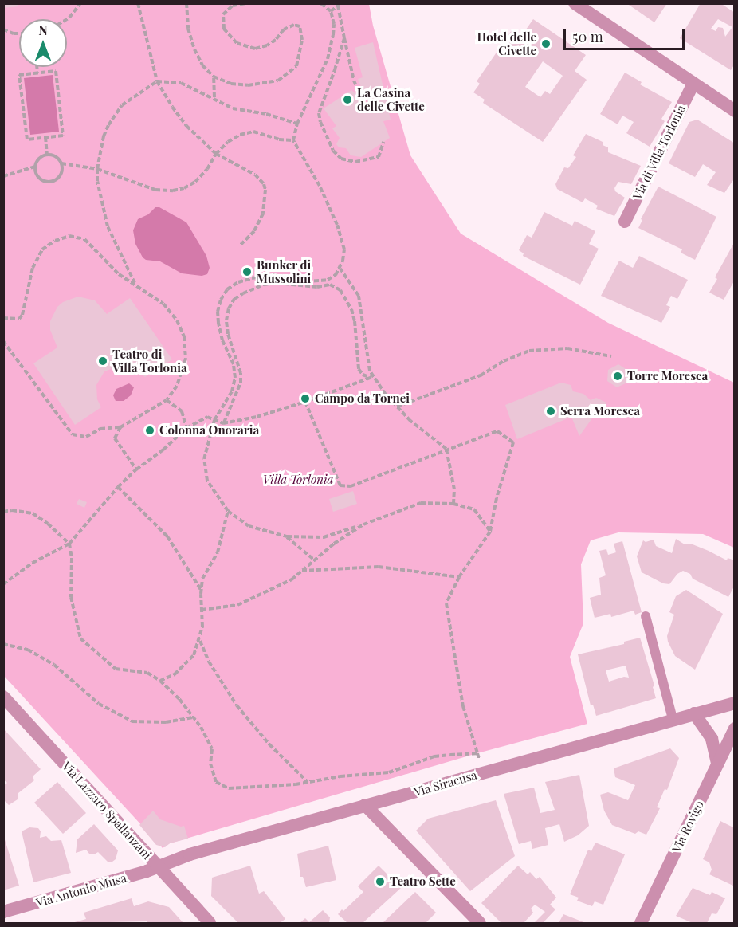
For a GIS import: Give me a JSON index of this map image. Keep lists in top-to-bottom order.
{
  "streets": {
    "street": [
      "Via di Villa Torlonia",
      "Via Siracusa",
      "Via Lazzaro Spallanzani",
      "Via Rovigo",
      "Via Antonio Musa"
    ]
  },
  "crossings": [
    ["Via Siracusa", "Via Lazzaro Spallanzani"],
    ["Via Siracusa", "Via Antonio Musa"],
    ["Via Lazzaro Spallanzani", "Via Antonio Musa"]
  ],
  "parks": ["Villa Torlonia"],
  "places": [
    "Hotel delle Civette",
    "La Casina delle Civette",
    "Bunker di Mussolini",
    "Teatro di Villa Torlonia",
    "Torre Moresca",
    "Campo da Tornei",
    "Serra Moresca",
    "Colonna Onoraria",
    "Teatro Sette"
  ],
  "scale_bar": "50 m",
  "north": "top"
}
